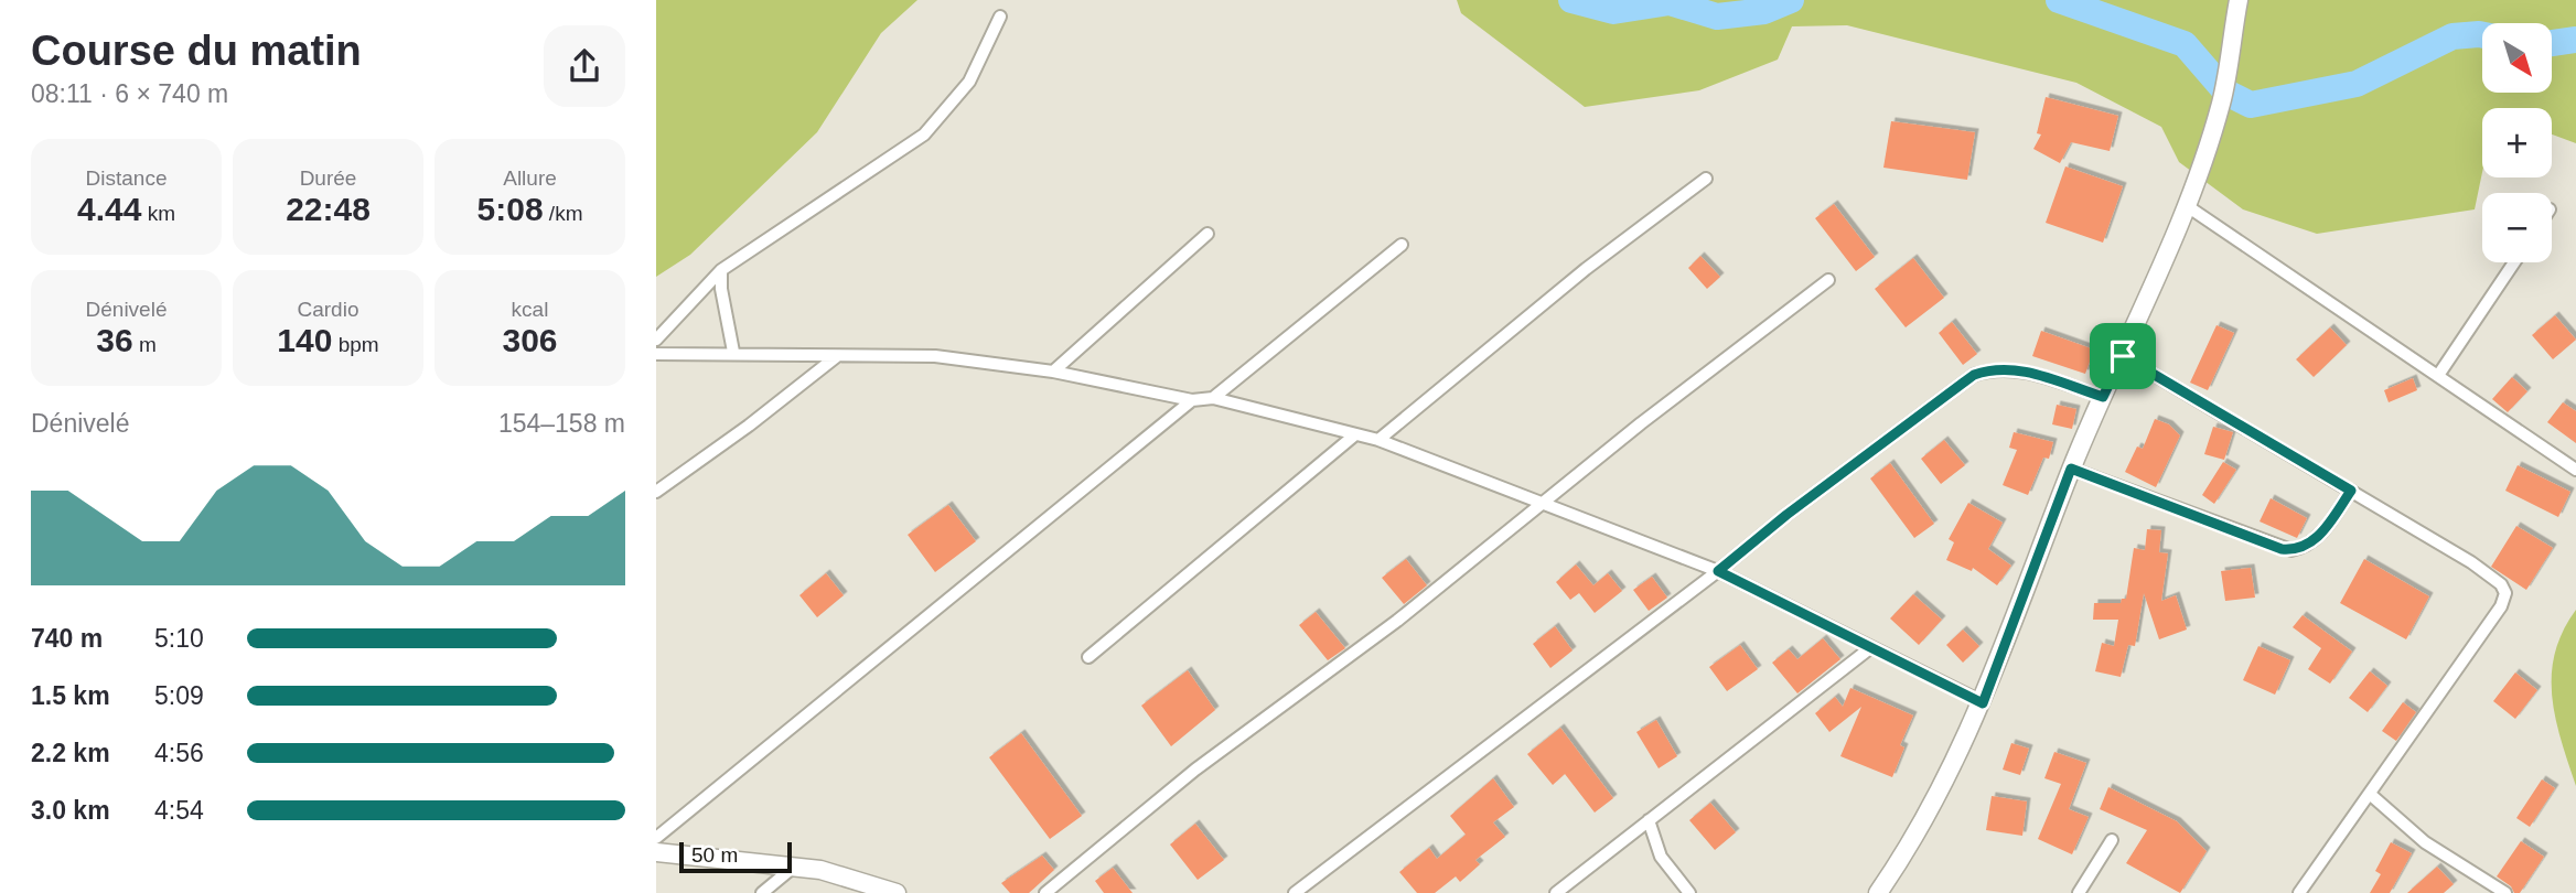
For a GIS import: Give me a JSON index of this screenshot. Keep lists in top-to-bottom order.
{
  "scale_bar": "50 m",
  "north": "bottom right",
  "page": {
    "heading": ["Course du matin", "08:11 · 6 × 740 m"],
    "map_buttons": ["+", "−"],
    "stats": [
      ["Distance", "4.44 km"],
      ["Durée", "22:48"],
      ["Allure", "5:08 /km"],
      ["Dénivelé", "36 m"],
      ["Cardio", "140 bpm"],
      ["kcal", "306"]
    ],
    "chart": ["Dénivelé", "154–158 m"],
    "list": [
      {
        "name": "740 m",
        "note": "5:10"
      },
      {
        "name": "1.5 km",
        "note": "5:09"
      },
      {
        "name": "2.2 km",
        "note": "4:56"
      },
      {
        "name": "3.0 km",
        "note": "4:54"
      }
    ],
    "scale": "50 m"
  }
}
